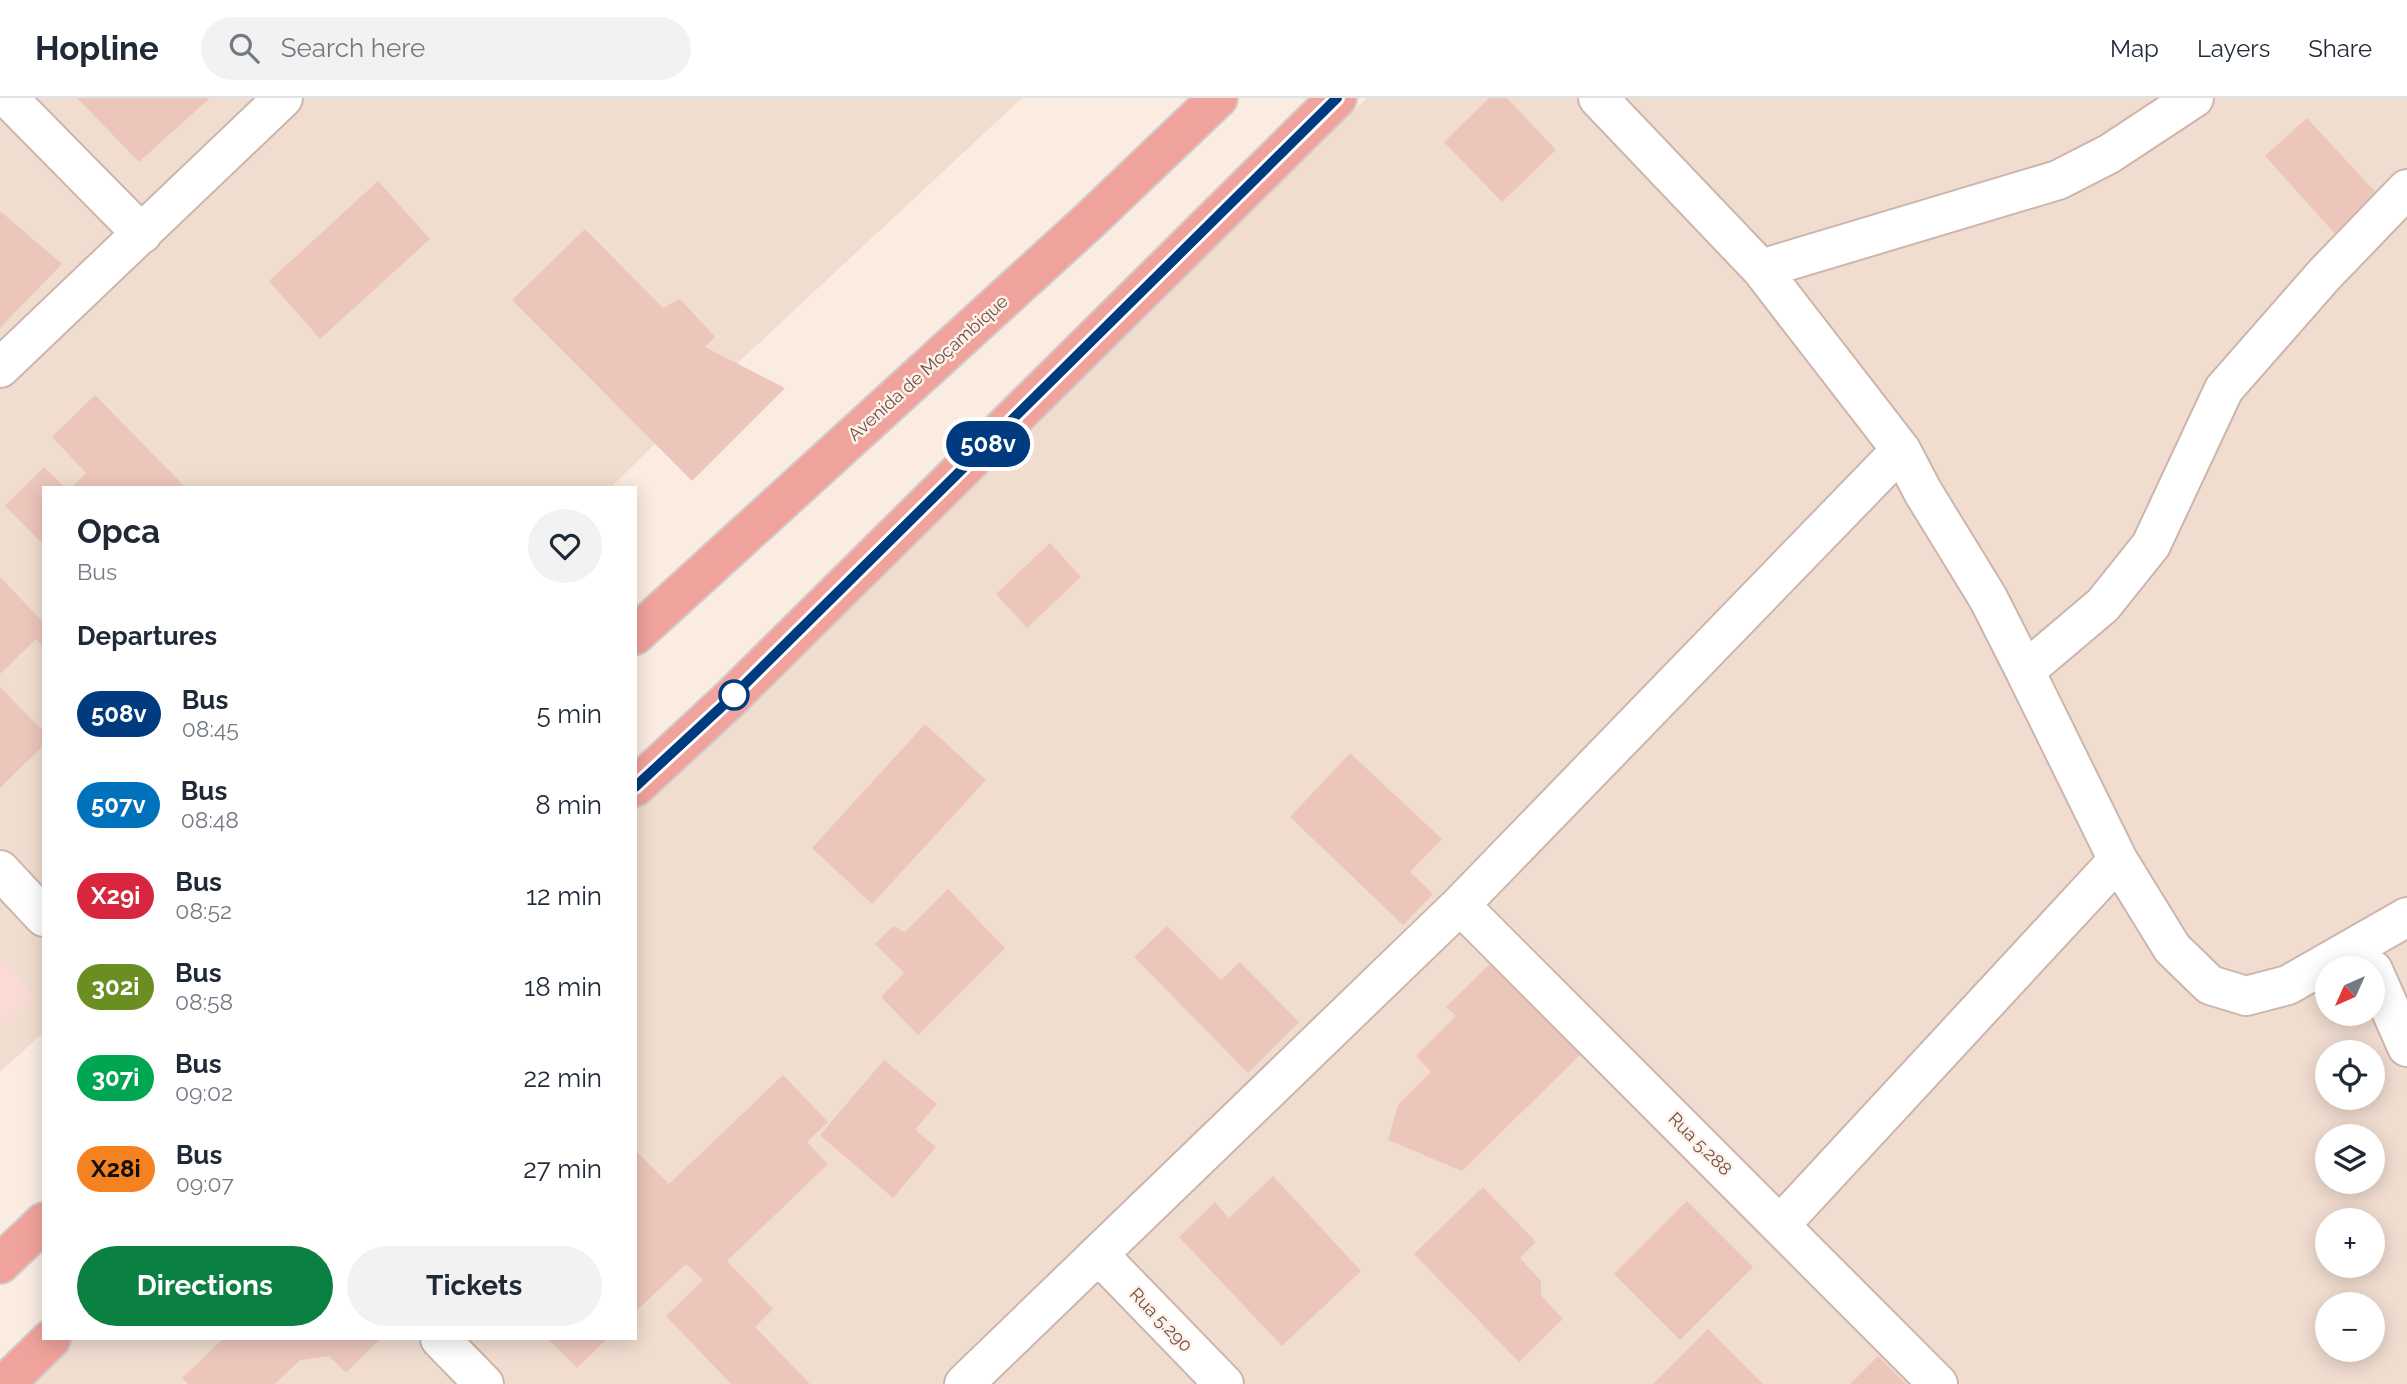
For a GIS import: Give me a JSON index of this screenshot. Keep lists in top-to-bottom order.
{
  "streets": {
    "highway": ["Avenida de Moçambique"],
    "street": ["Rua 5.288", "Rua 5.290"]
  },
  "lines": ["bus line 508v"],
  "north": "bottom left",
  "page": {
    "header": "Hopline",
    "search": "Search here",
    "nav": ["Map", "Layers", "Share"],
    "on_map": "508v",
    "heading": [
      ["Opca", "Bus"],
      "Departures"
    ],
    "list": [
      {
        "mark": "508v",
        "name": "Bus",
        "note": "08:45",
        "value": "5 min"
      },
      {
        "mark": "507v",
        "name": "Bus",
        "note": "08:48",
        "value": "8 min"
      },
      {
        "mark": "X29i",
        "name": "Bus",
        "note": "08:52",
        "value": "12 min"
      },
      {
        "mark": "302i",
        "name": "Bus",
        "note": "08:58",
        "value": "18 min"
      },
      {
        "mark": "307i",
        "name": "Bus",
        "note": "09:02",
        "value": "22 min"
      },
      {
        "mark": "X28i",
        "name": "Bus",
        "note": "09:07",
        "value": "27 min"
      }
    ],
    "map_buttons": ["+", "−"],
    "buttons": ["Directions", "Tickets"]
  }
}
